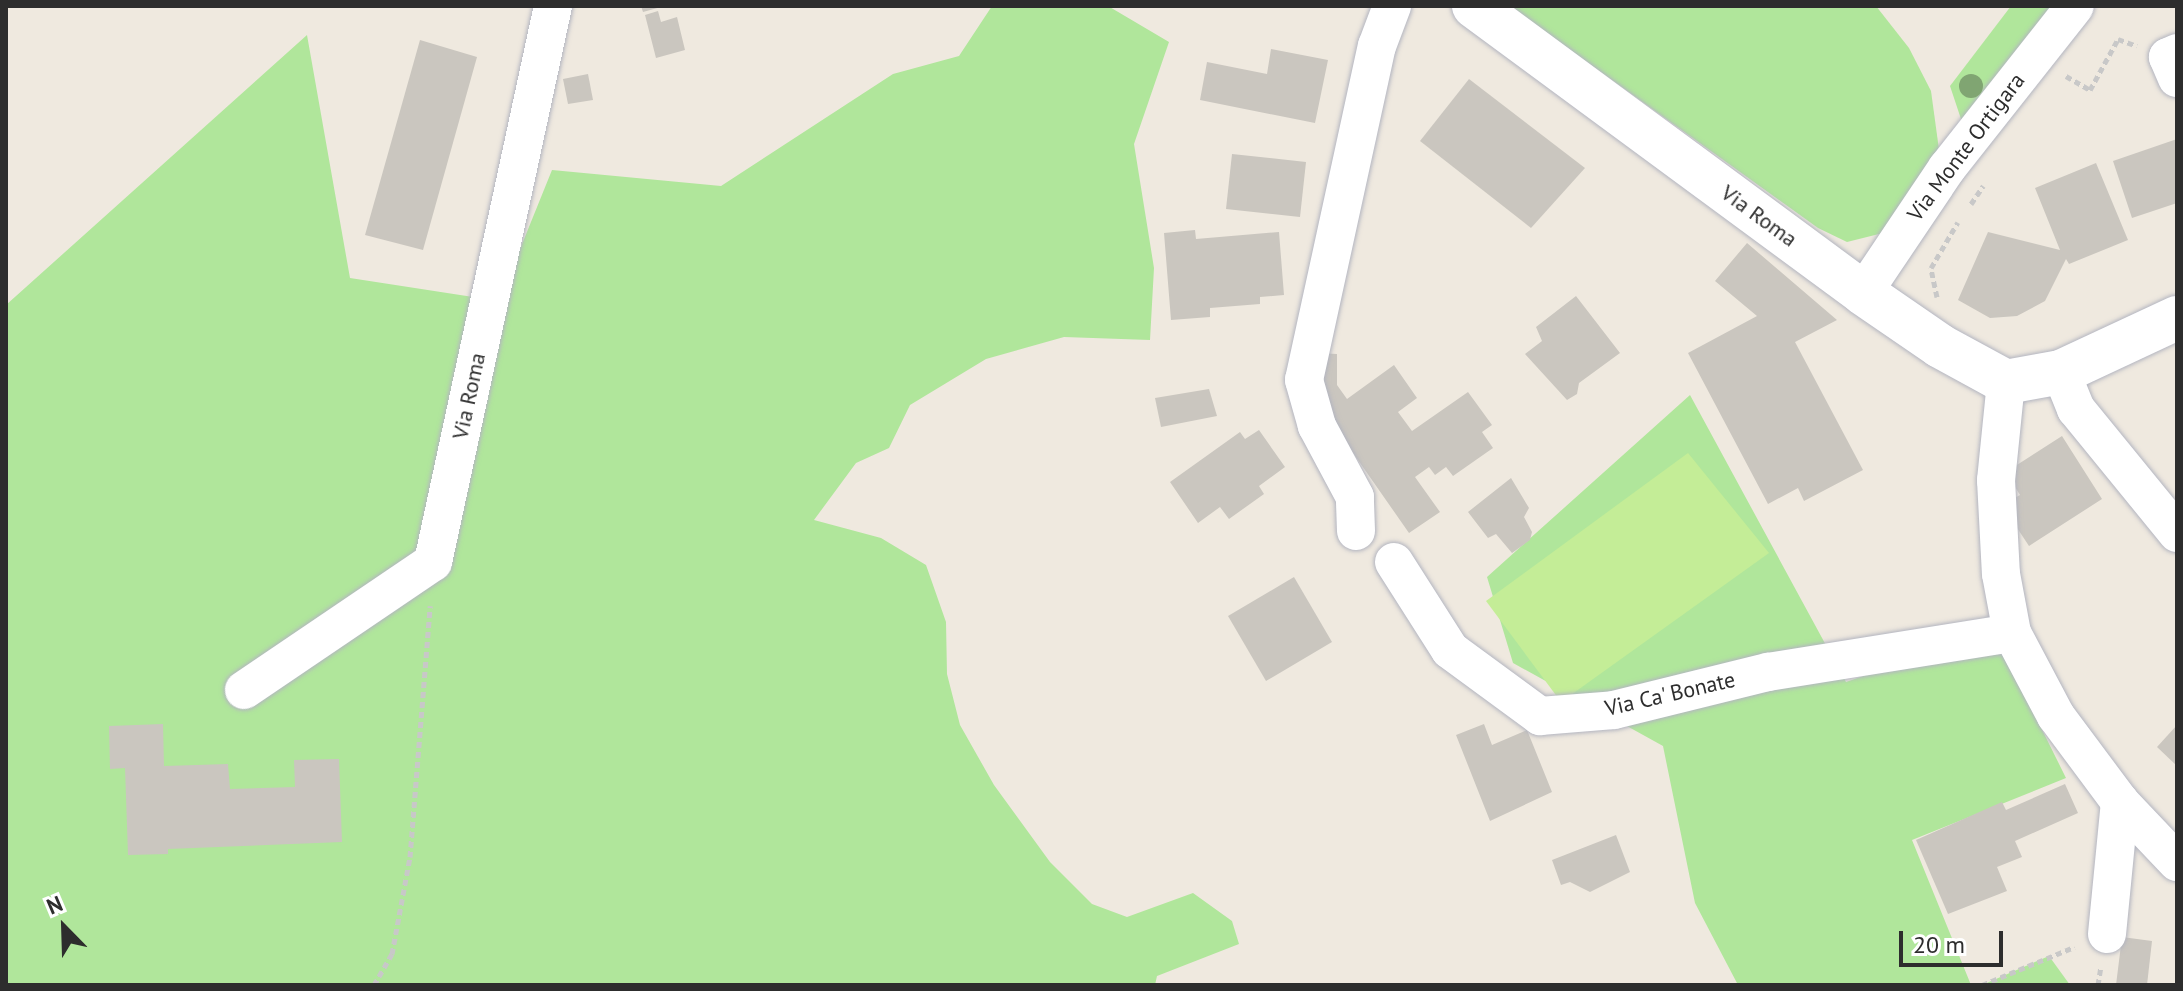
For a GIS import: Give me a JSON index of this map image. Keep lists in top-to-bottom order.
{
  "streets": {
    "street": ["Via Monte Ortigara", "Via Roma", "Via Ca' Bonate"]
  },
  "crossings": [
    ["Via Monte Ortigara", "Via Roma"]
  ],
  "scale_bar": "20 m",
  "north": "top left"
}
